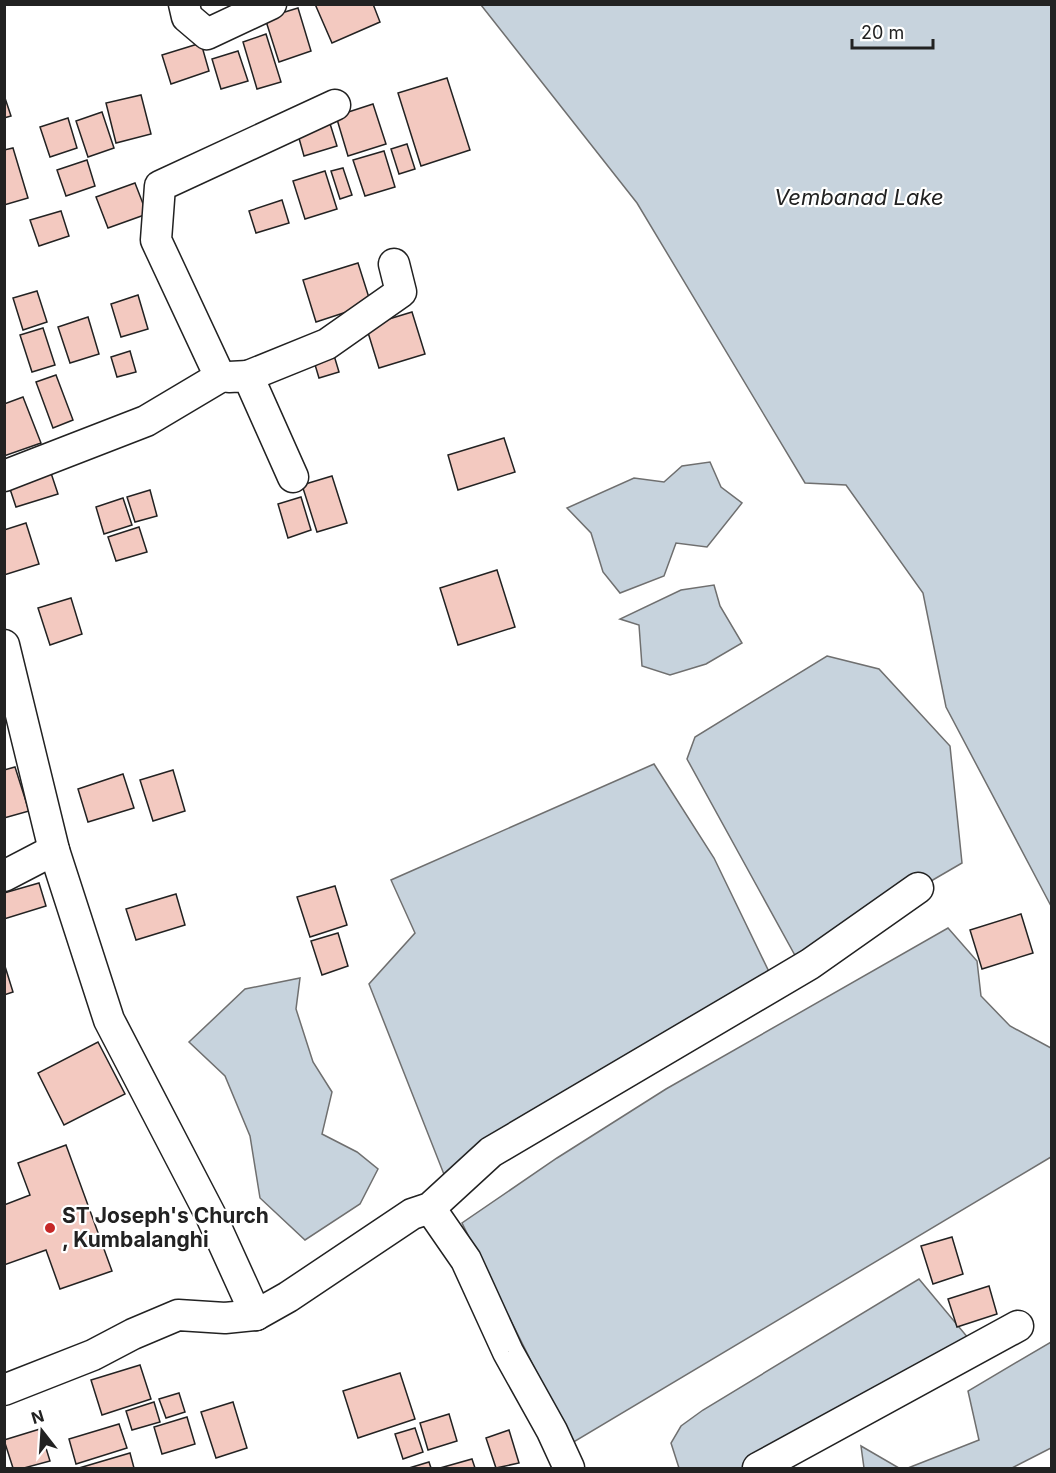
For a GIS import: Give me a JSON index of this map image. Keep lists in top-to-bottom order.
{
  "water": ["Vembanad Lake"],
  "places": ["ST Joseph's Church , Kumbalanghi"],
  "scale_bar": "20 m",
  "north": "top"
}
